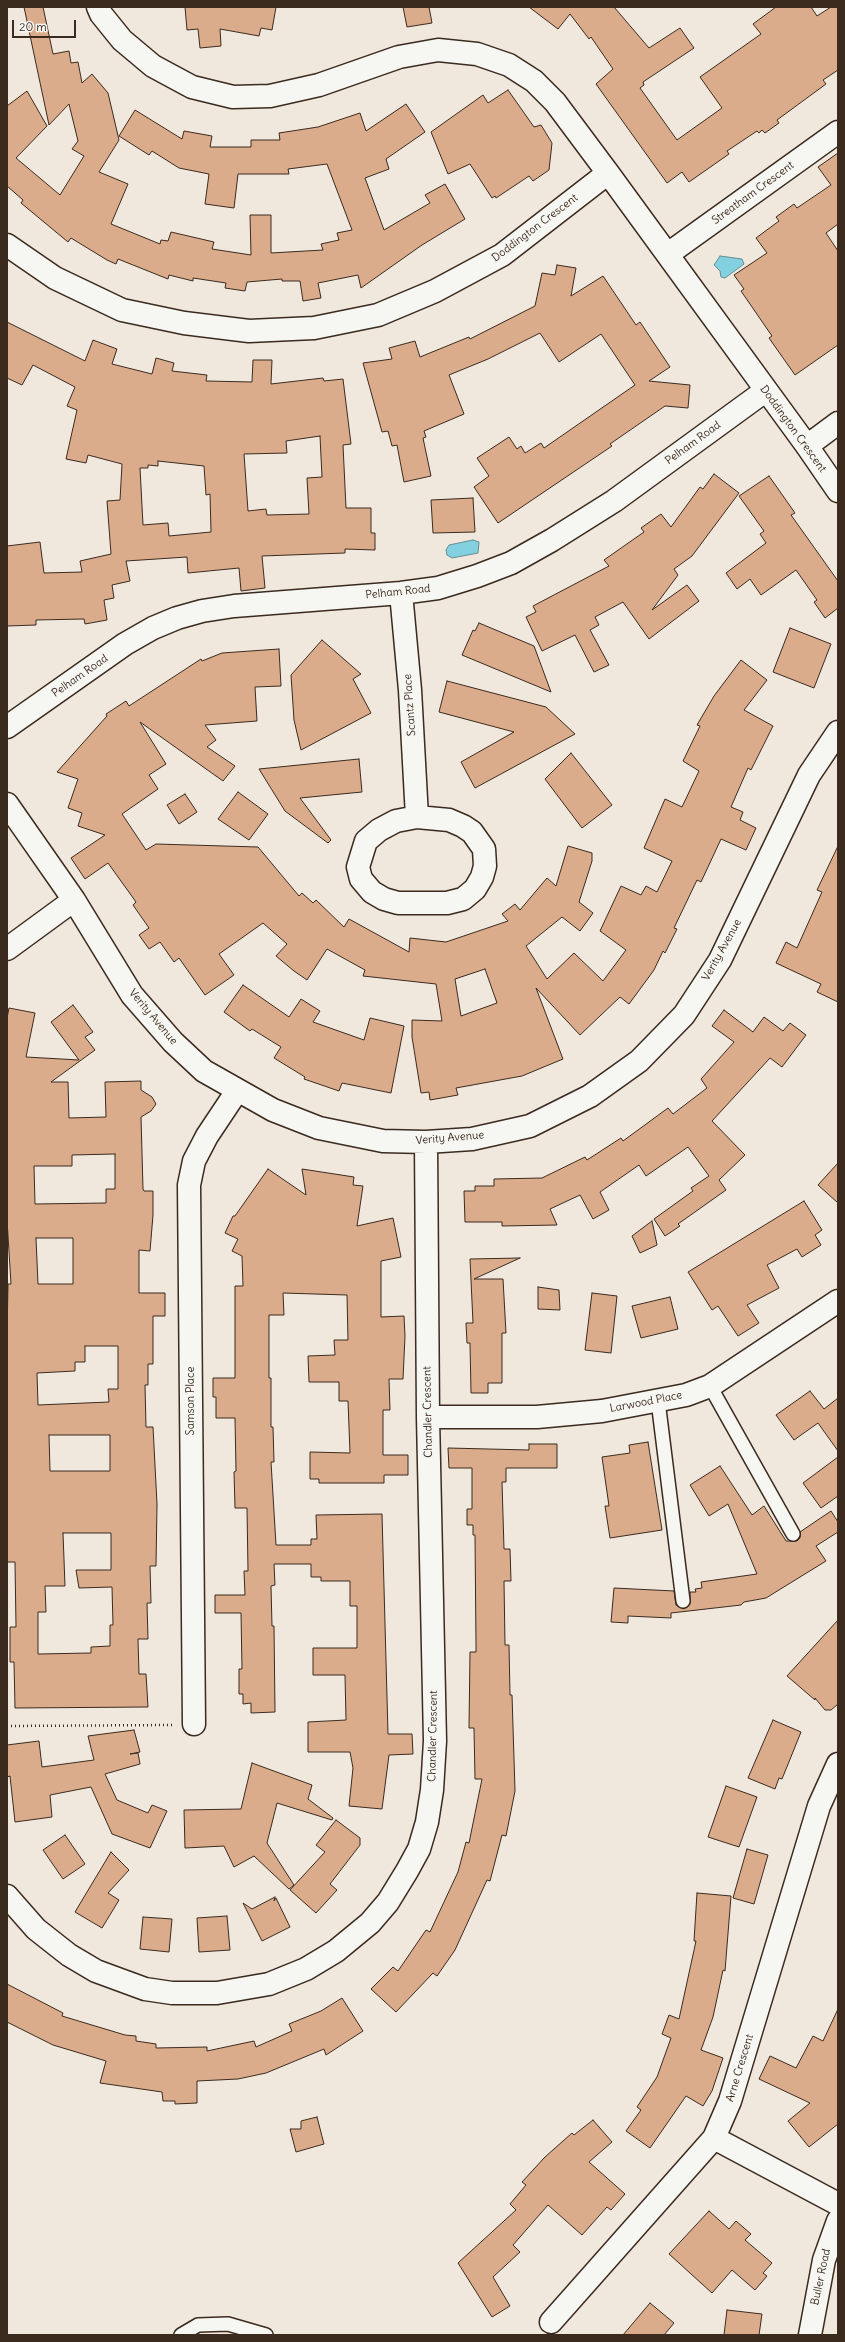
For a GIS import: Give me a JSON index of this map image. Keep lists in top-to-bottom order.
{
  "streets": {
    "street": [
      "Streatham Crescent",
      "Doddington Crescent",
      "Pelham Road",
      "Scantz Place",
      "Verity Avenue",
      "Samson Place",
      "Larwood Place",
      "Chandler Crescent",
      "Arne Crescent",
      "Buller Road"
    ]
  },
  "crossings": [
    ["Streatham Crescent", "Doddington Crescent"],
    ["Doddington Crescent", "Pelham Road"],
    ["Pelham Road", "Scantz Place"],
    ["Verity Avenue", "Samson Place"],
    ["Verity Avenue", "Chandler Crescent"],
    ["Larwood Place", "Chandler Crescent"]
  ],
  "scale_bar": "20 m"
}
